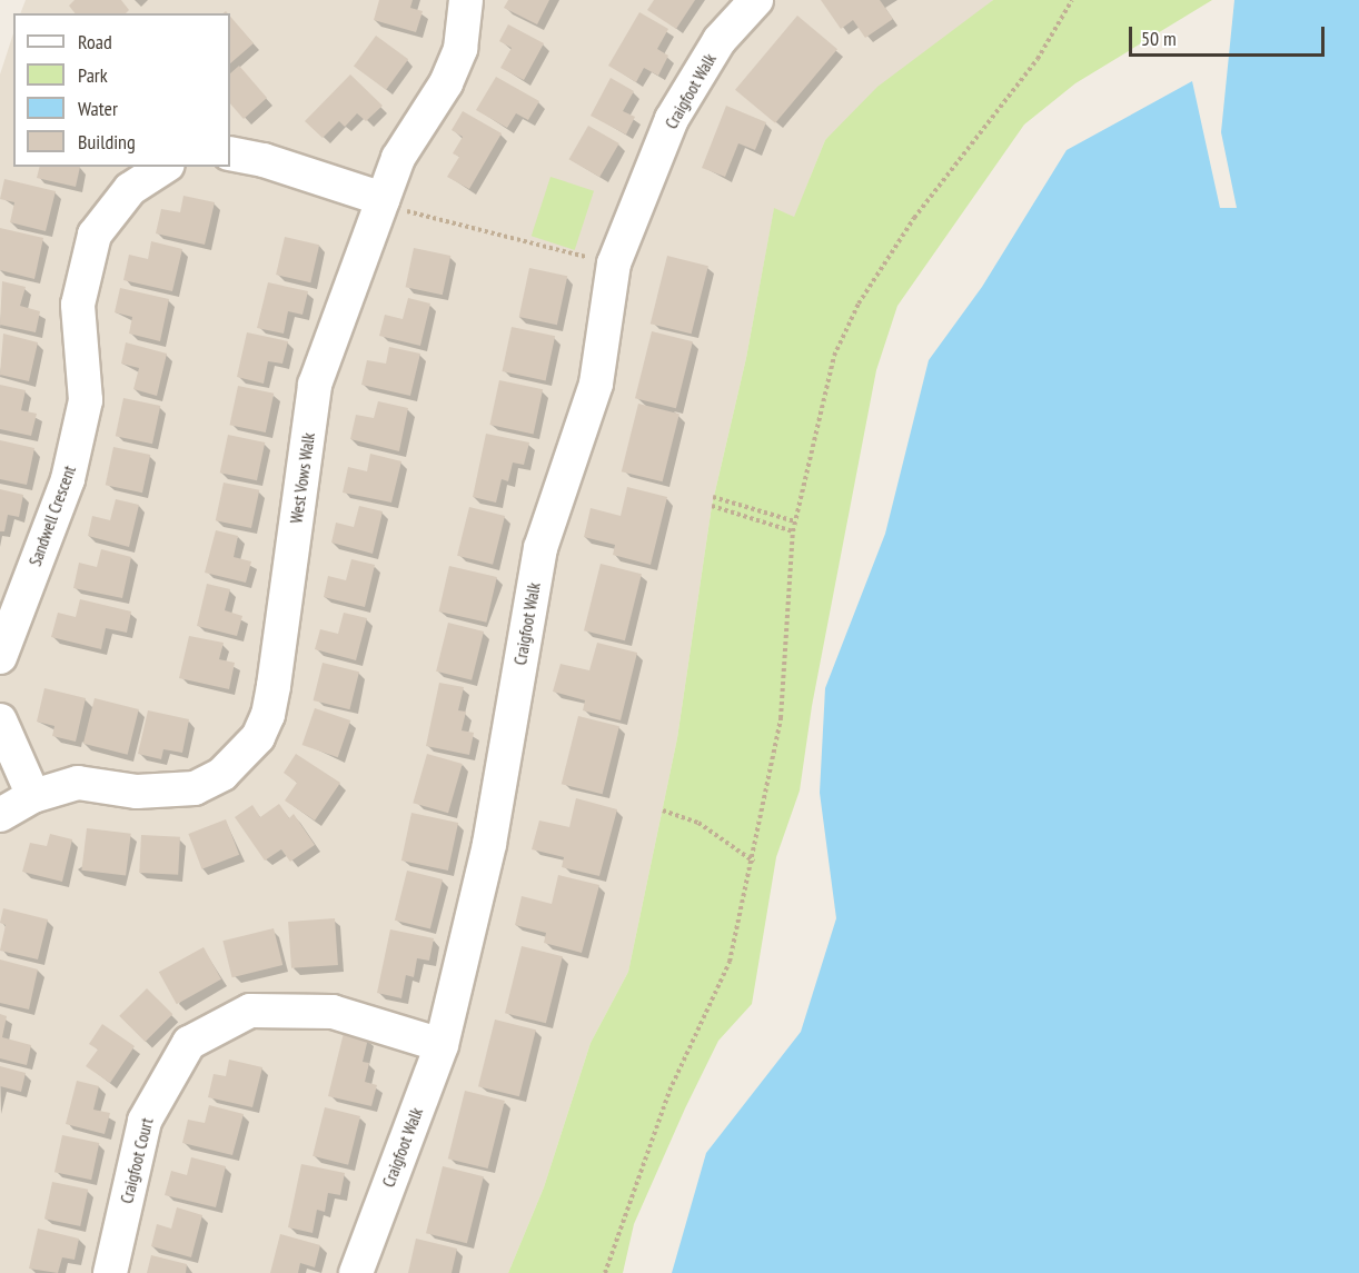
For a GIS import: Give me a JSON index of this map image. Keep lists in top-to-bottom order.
{
  "streets": {
    "street": [
      "Craigfoot Walk",
      "West Vows Walk",
      "Sandwell Crescent",
      "Craigfoot Court"
    ]
  },
  "crossings": [
    ["Craigfoot Walk", "Craigfoot Court"]
  ],
  "legend": [
    "Road",
    "Park",
    "Water",
    "Building"
  ],
  "scale_bar": "50 m"
}
